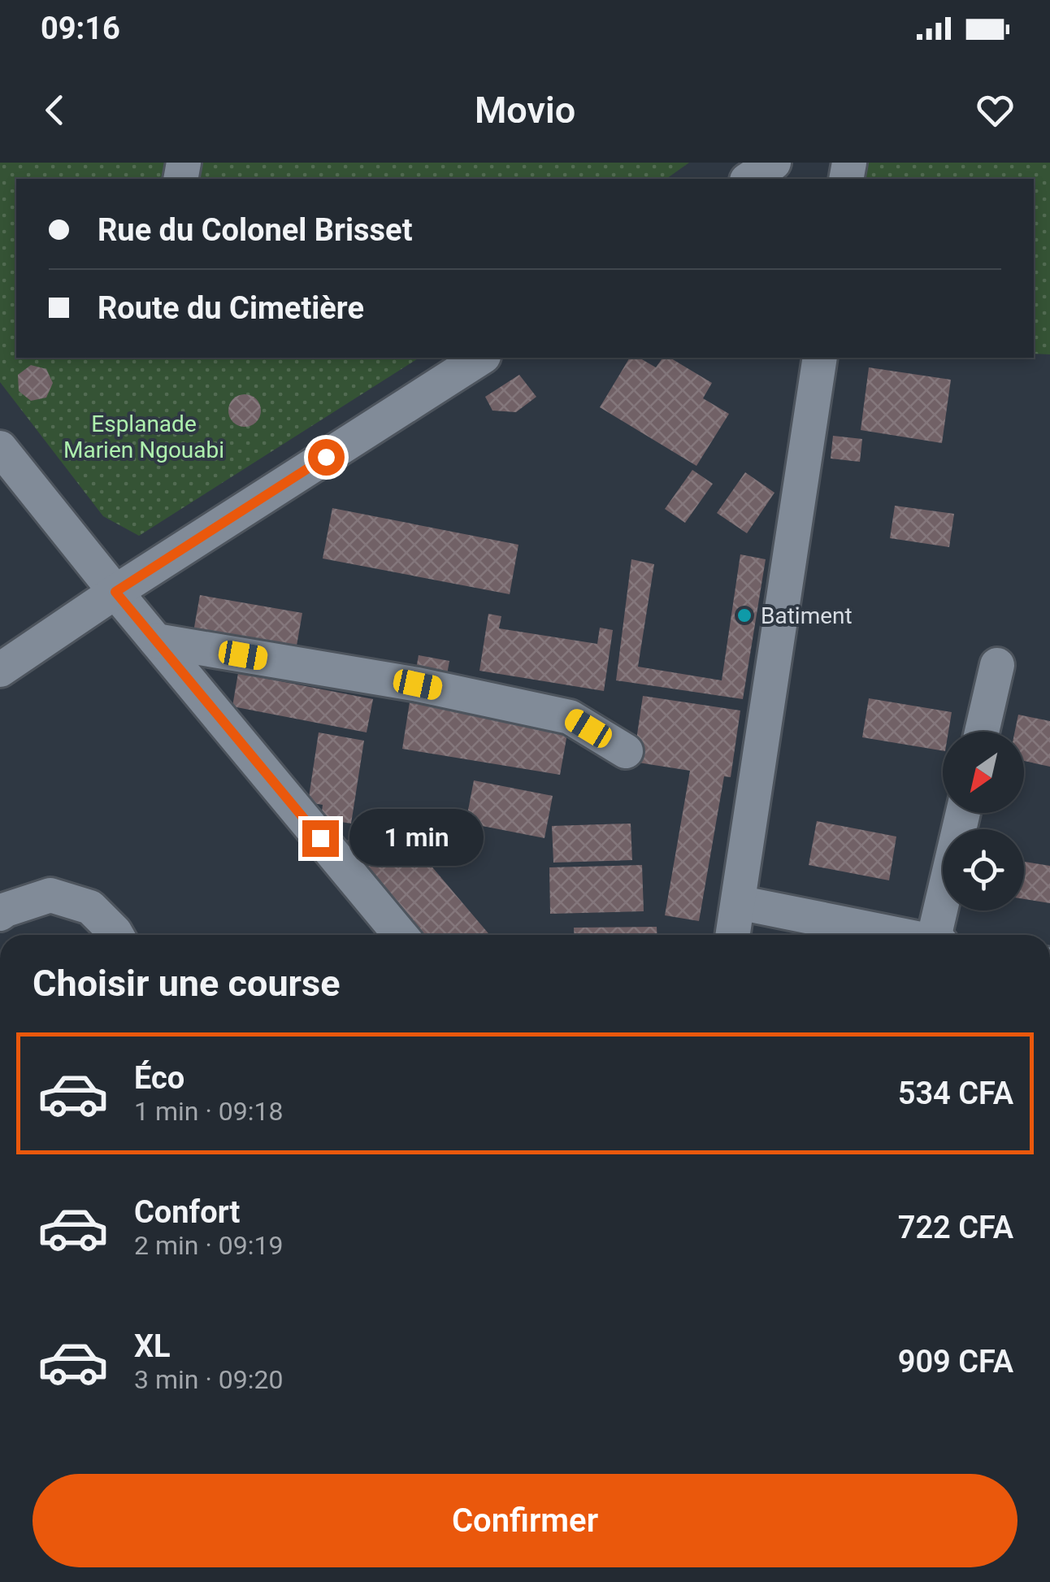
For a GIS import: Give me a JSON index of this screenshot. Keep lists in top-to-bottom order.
{
  "parks": ["Esplanade Marien Ngouabi"],
  "places": ["Batiment"],
  "north": "bottom left",
  "page": {
    "status": "09:16",
    "header": "Movio",
    "banner": ["Rue du Colonel Brisset", "Route du Cimetière"],
    "bubble": "1 min",
    "heading": "Choisir une course",
    "list": [
      {
        "name": "Éco",
        "note": "1 min · 09:18",
        "value": "534 CFA"
      },
      {
        "name": "Confort",
        "note": "2 min · 09:19",
        "value": "722 CFA"
      },
      {
        "name": "XL",
        "note": "3 min · 09:20",
        "value": "909 CFA"
      }
    ],
    "buttons": "Confirmer"
  }
}
